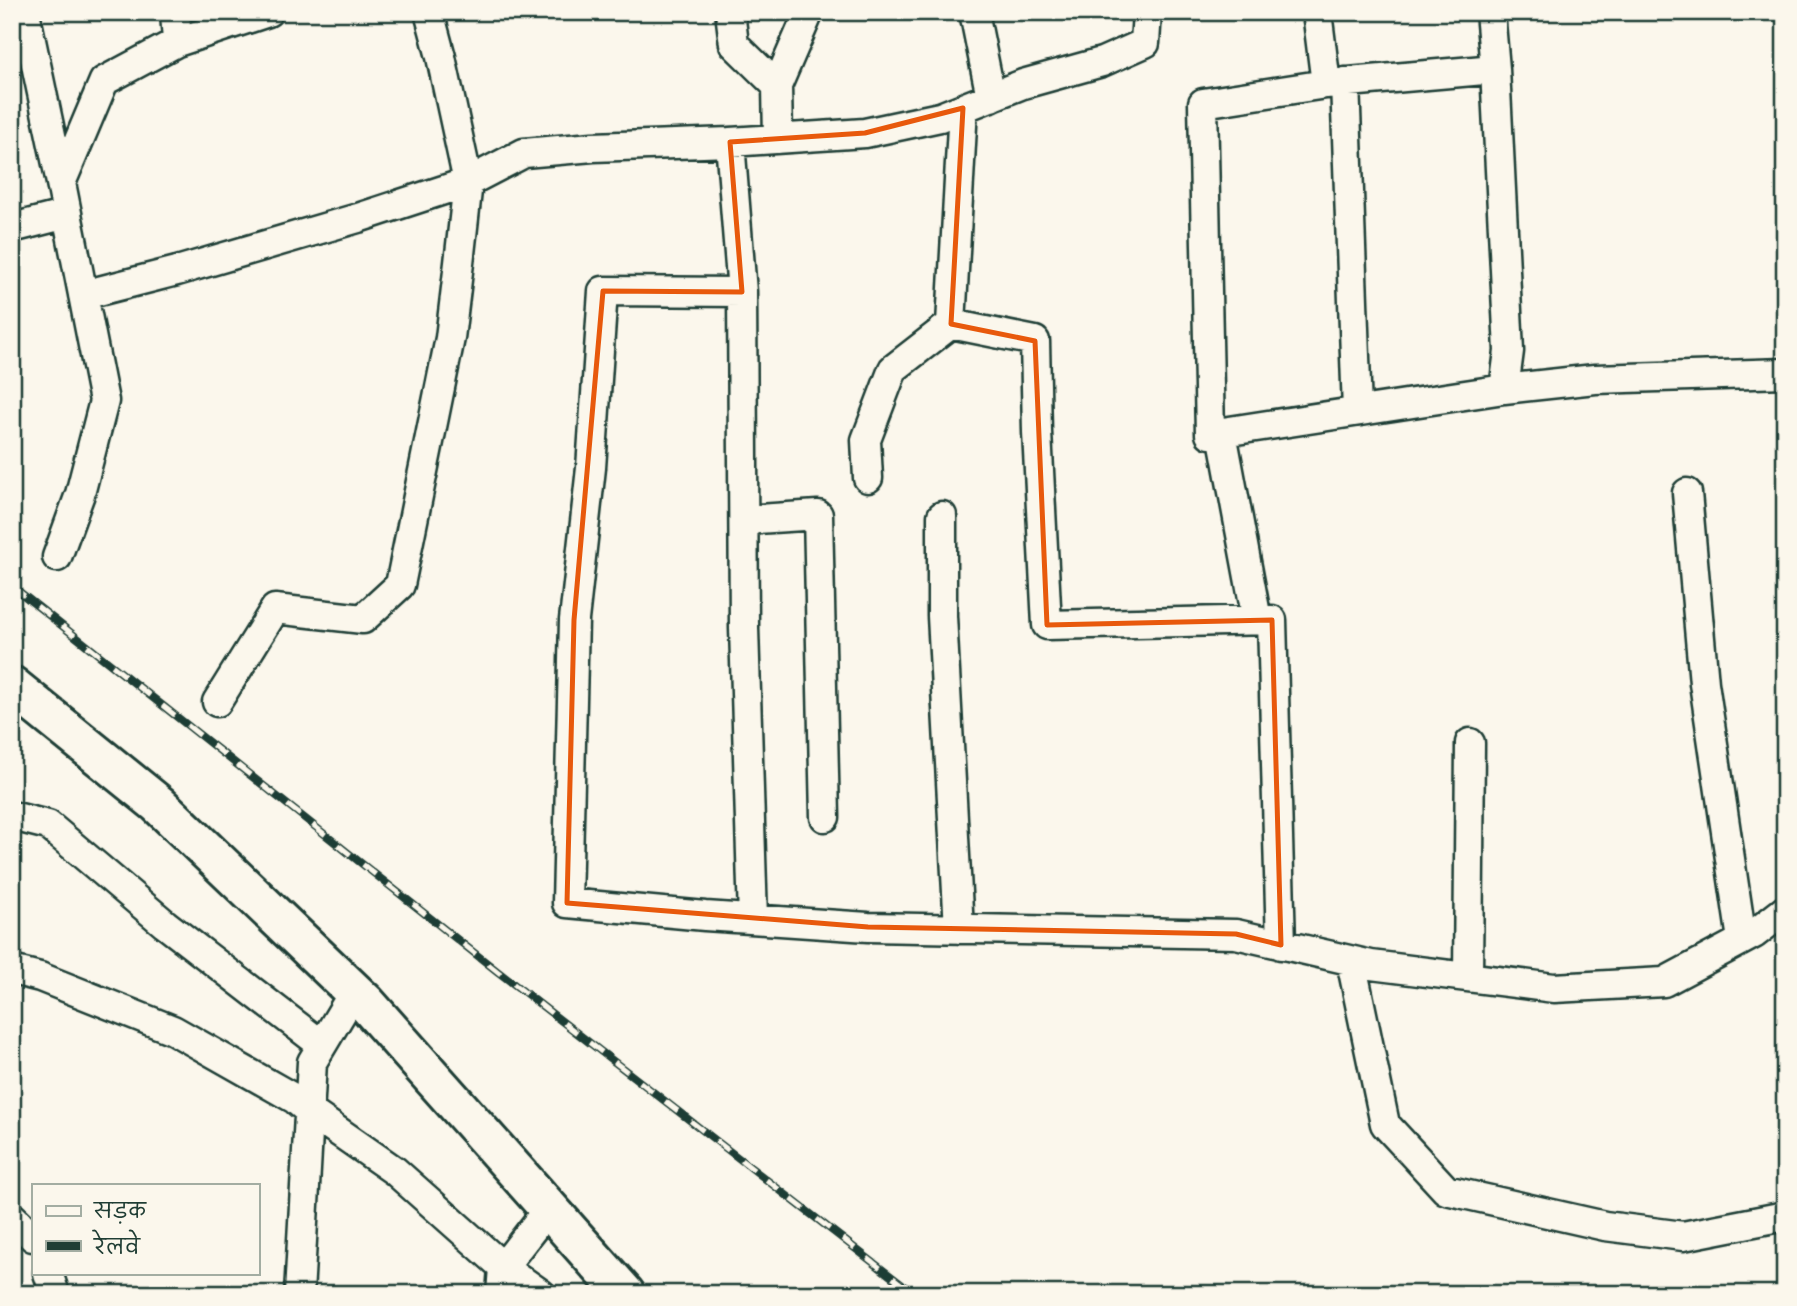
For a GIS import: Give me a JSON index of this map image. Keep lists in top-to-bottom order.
{
  "legend": ["सड़क", "रेलवे"]
}
